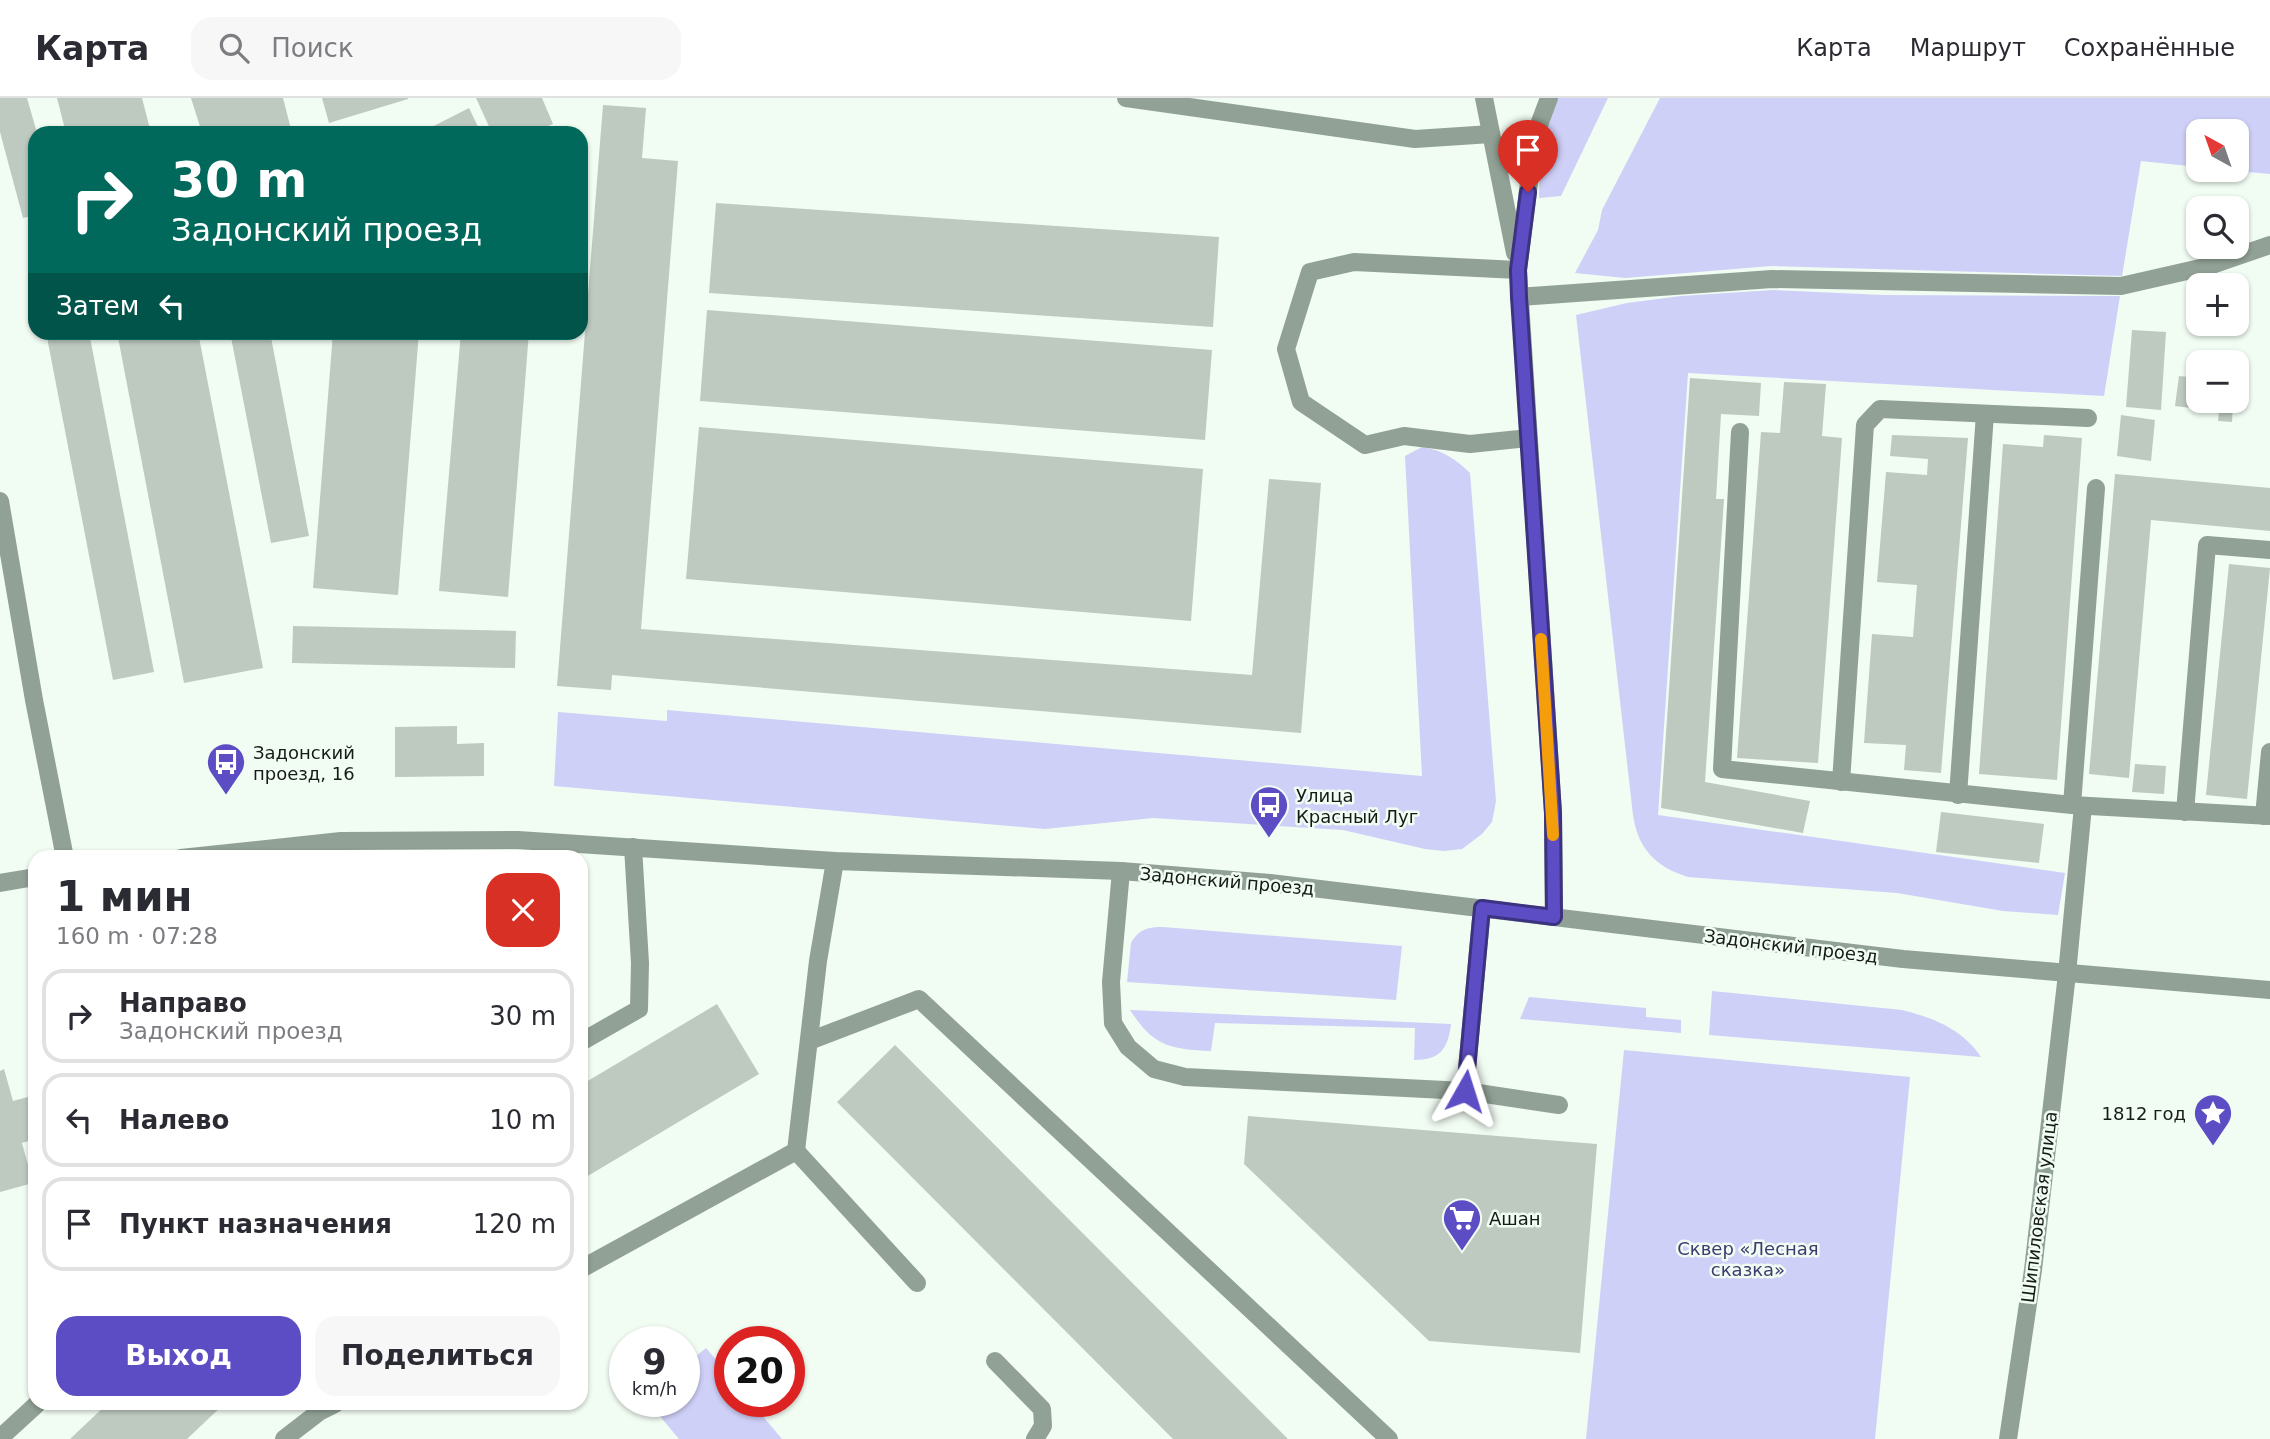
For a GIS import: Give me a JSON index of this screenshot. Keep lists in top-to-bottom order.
{
  "streets": {
    "street": ["Задонский проезд", "Шипиловская улица"]
  },
  "crossings": [
    ["Задонский проезд", "Шипиловская улица"]
  ],
  "parks": ["Сквер «Лесная сказка»"],
  "places": {
    "bus stop": ["Задонский проезд, 16", "Улица Красный Луг"],
    "place": ["1812 год"],
    "supermarket": ["Ашан"]
  },
  "north": "top left",
  "page": {
    "header": "Карта",
    "search": "Поиск",
    "nav": ["Карта", "Маршрут", "Сохранённые"],
    "map_buttons": ["+", "−"],
    "turn": ["30 m", "Задонский проезд"],
    "then": "Затем",
    "heading": ["1 мин", "160 m · 07:28"],
    "list": [
      {
        "name": "Направо",
        "note": "Задонский проезд",
        "value": "30 m"
      },
      {
        "name": "Налево",
        "value": "10 m"
      },
      {
        "name": "Пункт назначения",
        "value": "120 m"
      }
    ],
    "buttons": ["Выход", "Поделиться"],
    "speed": "9 km/h",
    "limit": "20"
  }
}
